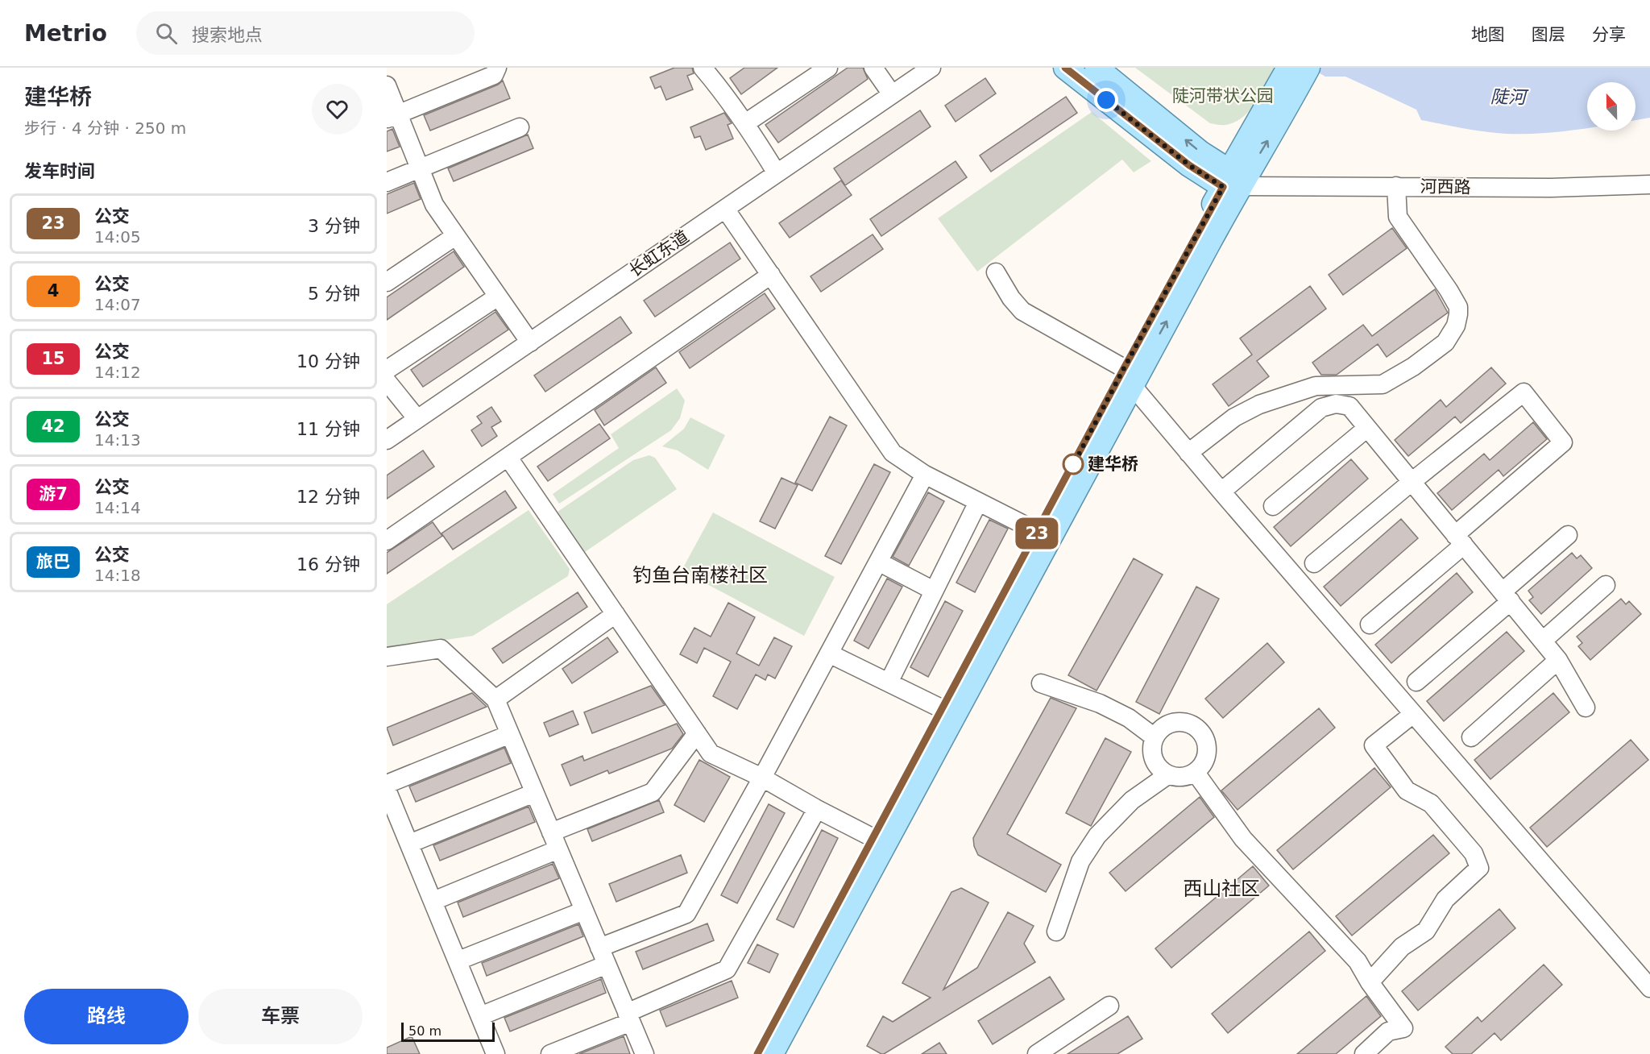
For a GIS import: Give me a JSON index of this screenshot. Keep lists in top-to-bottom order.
{
  "streets": {
    "street": ["河西路", "长虹东道"]
  },
  "districts": ["钓鱼台南楼社区", "西山社区"],
  "water": ["陡河"],
  "parks": ["陡河带状公园"],
  "places": ["建华桥"],
  "lines": ["bus line 23"],
  "scale_bar": "50 m",
  "north": "top",
  "page": {
    "header": "Metrio",
    "search": "搜索地点",
    "nav": ["地图", "图层", "分享"],
    "heading": [
      ["建华桥", "步行 · 4 分钟 · 250 m"],
      "发车时间"
    ],
    "on_map": "23",
    "list": [
      {
        "mark": "23",
        "name": "公交",
        "note": "14:05",
        "value": "3 分钟"
      },
      {
        "mark": "4",
        "name": "公交",
        "note": "14:07",
        "value": "5 分钟"
      },
      {
        "mark": "15",
        "name": "公交",
        "note": "14:12",
        "value": "10 分钟"
      },
      {
        "mark": "42",
        "name": "公交",
        "note": "14:13",
        "value": "11 分钟"
      },
      {
        "mark": "游7",
        "name": "公交",
        "note": "14:14",
        "value": "12 分钟"
      },
      {
        "mark": "旅巴",
        "name": "公交",
        "note": "14:18",
        "value": "16 分钟"
      }
    ],
    "buttons": ["路线", "车票"],
    "scale": "50 m"
  }
}
